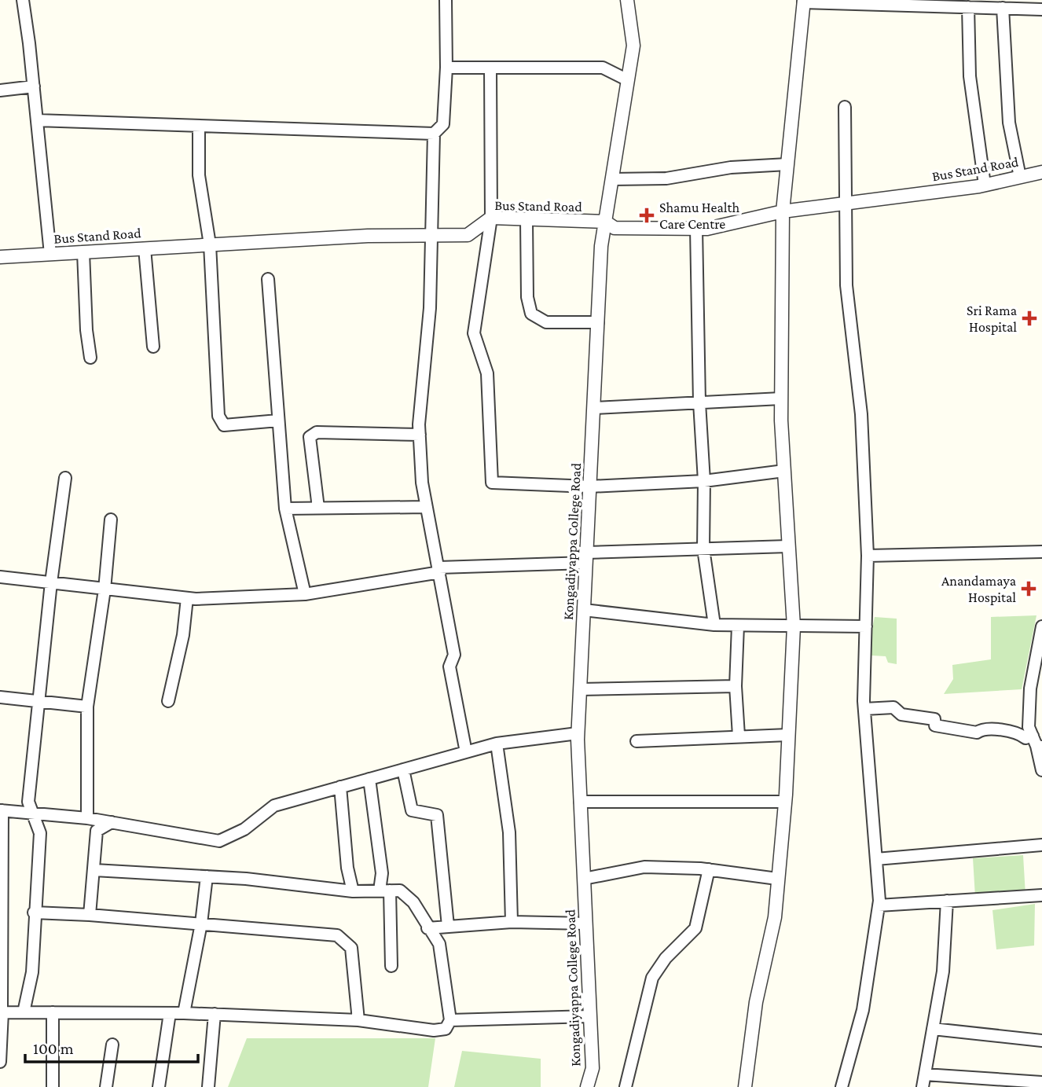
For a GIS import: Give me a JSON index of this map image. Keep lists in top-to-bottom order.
{
  "streets": {
    "street": ["Bus Stand Road", "Kongadiyappa College Road"]
  },
  "crossings": [
    ["Bus Stand Road", "Kongadiyappa College Road"]
  ],
  "places": {
    "health": ["Shamu Health Care Centre", "Sri Rama Hospital", "Anandamaya Hospital"]
  },
  "scale_bar": "100 m"
}
